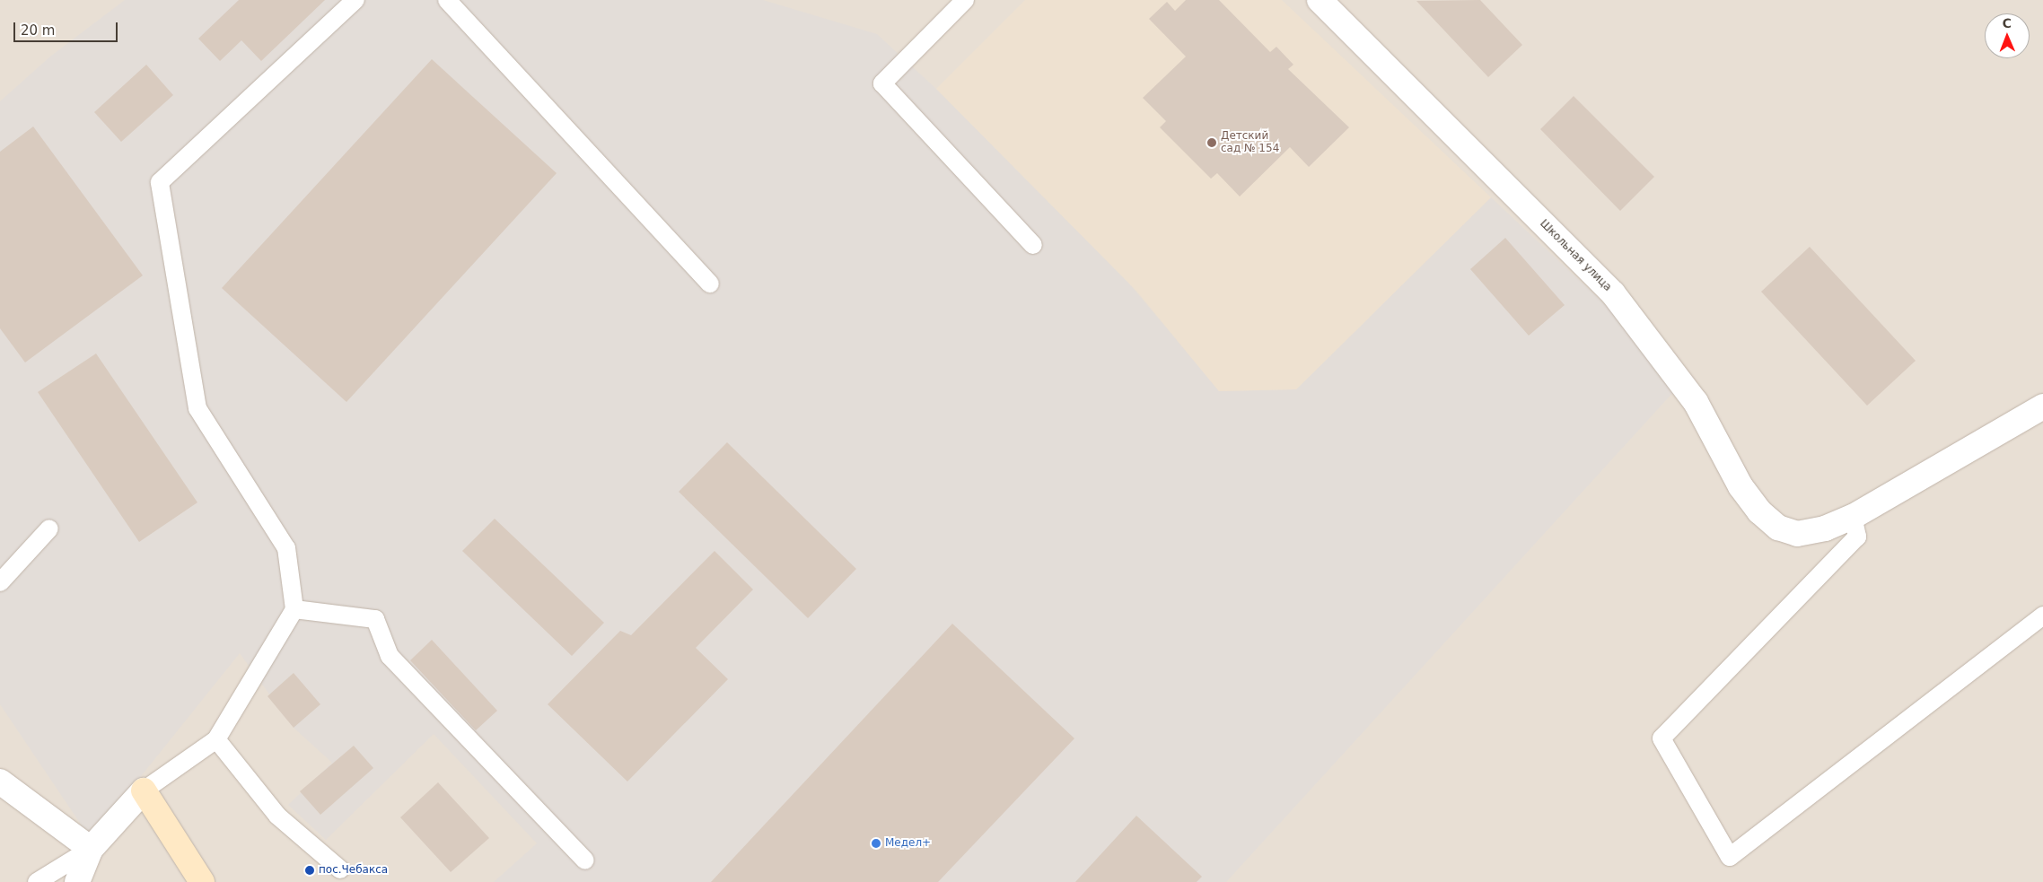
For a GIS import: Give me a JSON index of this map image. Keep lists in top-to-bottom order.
{
  "streets": {
    "street": ["Школьная улица"]
  },
  "places": ["Детский сад № 154", "Медел+", "пос.Чебакса"],
  "scale_bar": "20 m",
  "north": "top"
}
